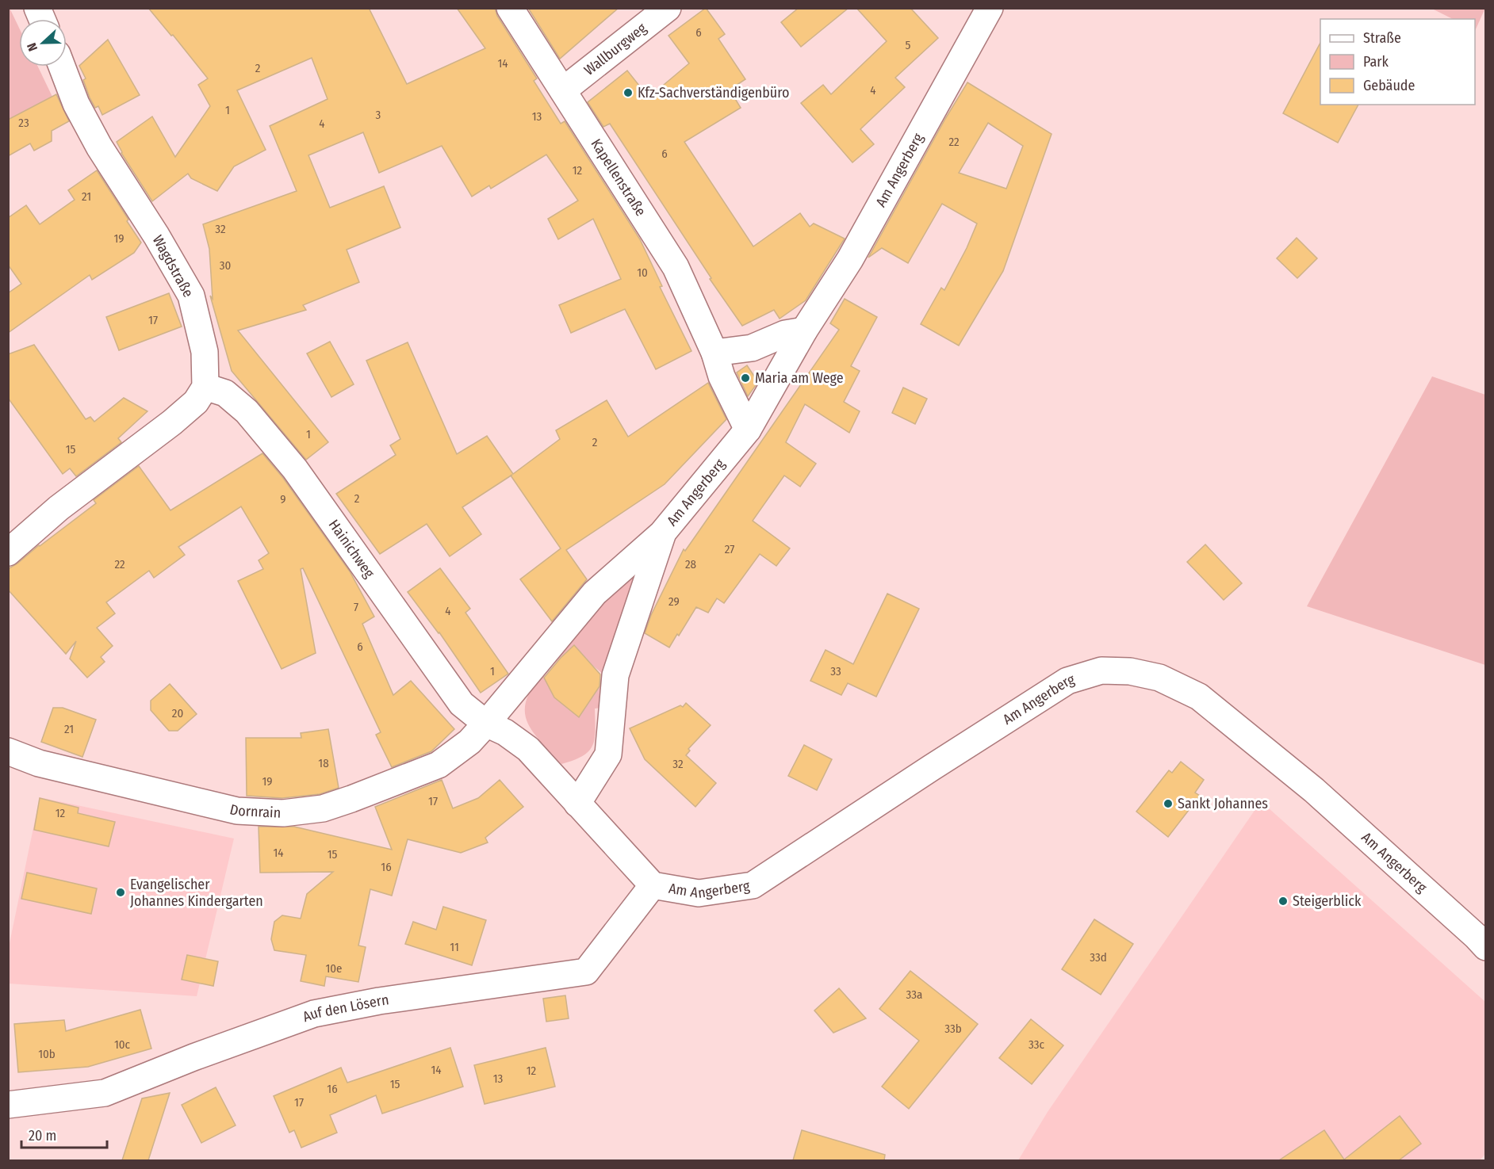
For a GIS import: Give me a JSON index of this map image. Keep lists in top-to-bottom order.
{
  "streets": {
    "street": [
      "Wallburgweg",
      "Am Angerberg",
      "Kapellenstraße",
      "Wagdstraße",
      "Hainichweg",
      "Dornrain",
      "Auf den Lösern"
    ]
  },
  "crossings": [
    ["Wallburgweg", "Kapellenstraße"],
    ["Am Angerberg", "Kapellenstraße"],
    ["Am Angerberg", "Hainichweg"],
    ["Am Angerberg", "Dornrain"],
    ["Am Angerberg", "Auf den Lösern"],
    ["Wagdstraße", "Hainichweg"],
    ["Hainichweg", "Dornrain"]
  ],
  "places": [
    "Kfz-Sachverständigenbüro",
    "Maria am Wege",
    "Sankt Johannes",
    "Evangelischer Johannes Kindergarten",
    "Steigerblick"
  ],
  "house_numbers": [
    "6",
    "5",
    "14",
    "2",
    "4",
    "1",
    "3",
    "13",
    "23",
    "4",
    "22",
    "6",
    "12",
    "21",
    "32",
    "19",
    "30",
    "10",
    "17",
    "1",
    "2",
    "15",
    "2",
    "9",
    "27",
    "22",
    "28",
    "29",
    "7",
    "4",
    "6",
    "1",
    "33",
    "20",
    "21",
    "18",
    "32",
    "19",
    "17",
    "12",
    "14",
    "15",
    "16",
    "11",
    "33d",
    "10e",
    "33a",
    "33b",
    "10c",
    "33c",
    "10b",
    "14",
    "12",
    "13",
    "15",
    "16",
    "17"
  ],
  "legend": ["Straße", "Park", "Gebäude"],
  "scale_bar": "20 m",
  "north": "left"
}
